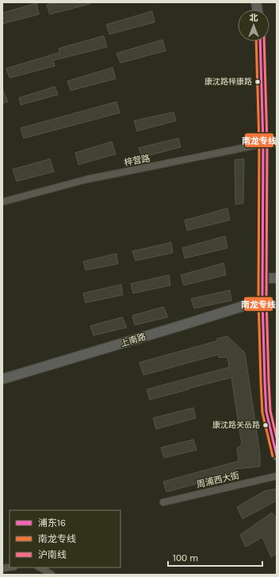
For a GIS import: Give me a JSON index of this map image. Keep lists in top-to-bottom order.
{
  "streets": {
    "street": ["梓营路", "上南路", "周浦西大街"]
  },
  "places": ["康沈路梓康路", "康沈路关岳路"],
  "lines": ["transit line 浦东16", "transit line 南龙专线", "transit line 沪南线"],
  "legend": ["浦东16", "南龙专线", "沪南线"],
  "scale_bar": "100 m",
  "north": "top"
}
